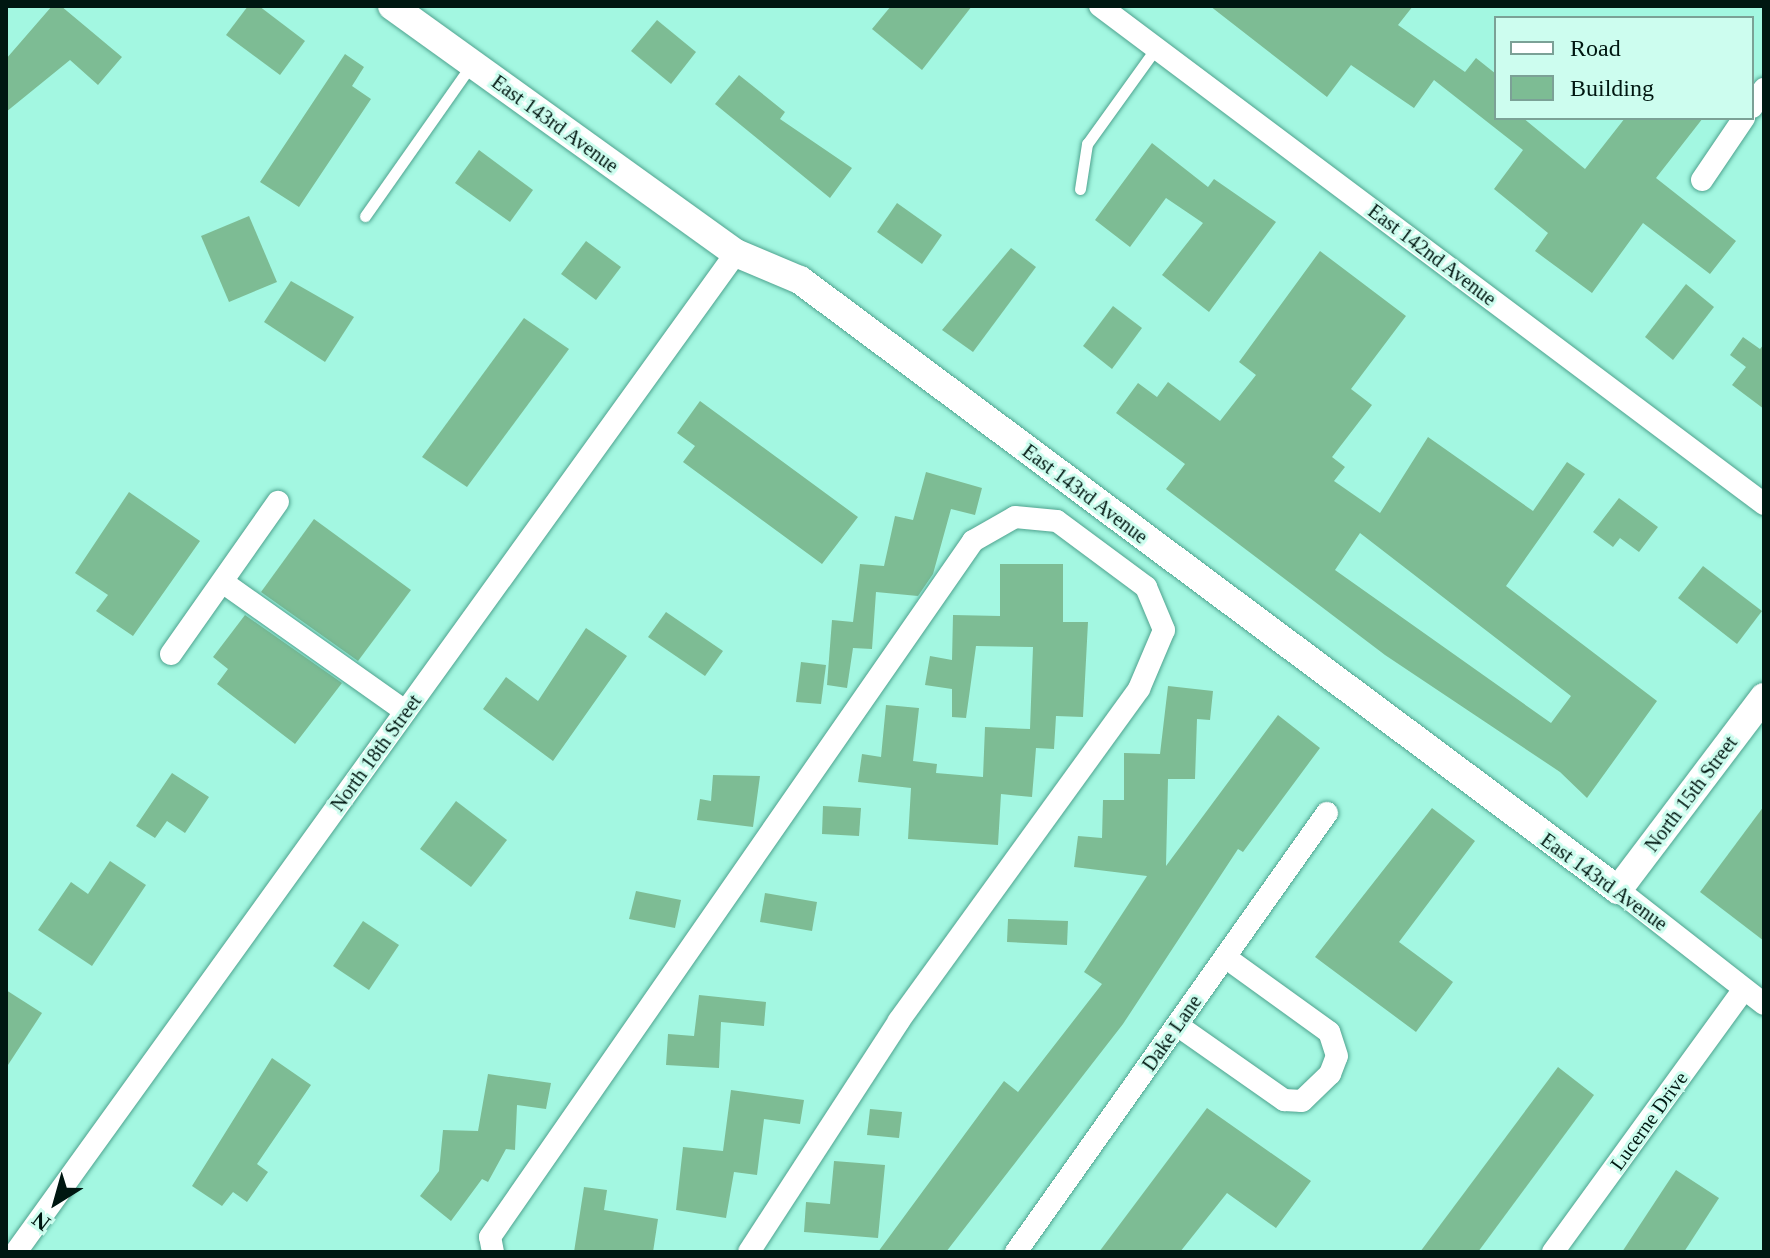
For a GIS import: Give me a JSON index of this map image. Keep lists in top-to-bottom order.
{
  "streets": {
    "street": [
      "East 143rd Avenue",
      "East 142nd Avenue",
      "North 18th Street",
      "North 15th Street",
      "Dake Lane",
      "Lucerne Drive"
    ]
  },
  "crossings": [
    ["East 143rd Avenue", "North 18th Street"],
    ["East 143rd Avenue", "North 15th Street"],
    ["East 143rd Avenue", "Lucerne Drive"]
  ],
  "legend": ["Road", "Building"],
  "north": "bottom left"
}
